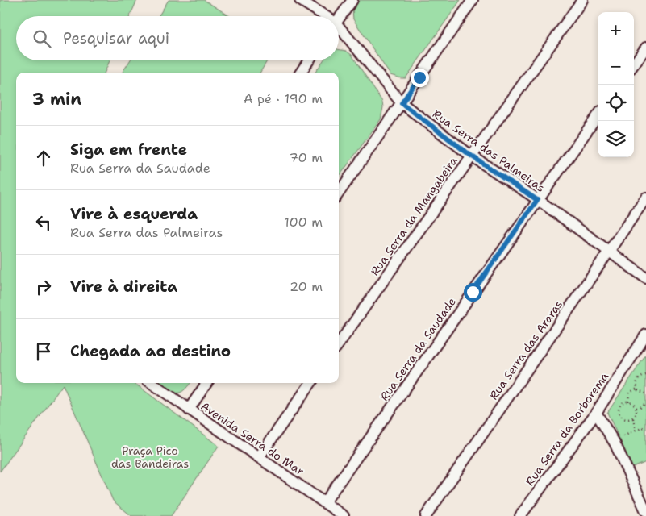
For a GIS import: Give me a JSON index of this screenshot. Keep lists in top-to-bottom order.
{
  "streets": {
    "street": [
      "Rua Serra das Palmeiras",
      "Rua Serra da Mangabeira",
      "Rua Serra da Saudade",
      "Rua Serra das Araras",
      "Rua Serra da Borborema",
      "Avenida Serra do Mar"
    ]
  },
  "crossings": [
    ["Rua Serra das Palmeiras", "Rua Serra da Mangabeira"],
    ["Rua Serra das Palmeiras", "Rua Serra da Saudade"],
    ["Rua Serra das Palmeiras", "Rua Serra das Araras"],
    ["Rua Serra da Saudade", "Avenida Serra do Mar"]
  ],
  "parks": ["Praça Pico das Bandeiras"],
  "page": {
    "map_buttons": ["+", "−"],
    "search": "Pesquisar aqui",
    "heading": ["3 min", "A pé · 190 m"],
    "list": [
      ["Siga em frente", "Rua Serra da Saudade", "70 m"],
      ["Vire à esquerda", "Rua Serra das Palmeiras", "100 m"],
      ["Vire à direita", "20 m"],
      "Chegada ao destino"
    ]
  }
}
